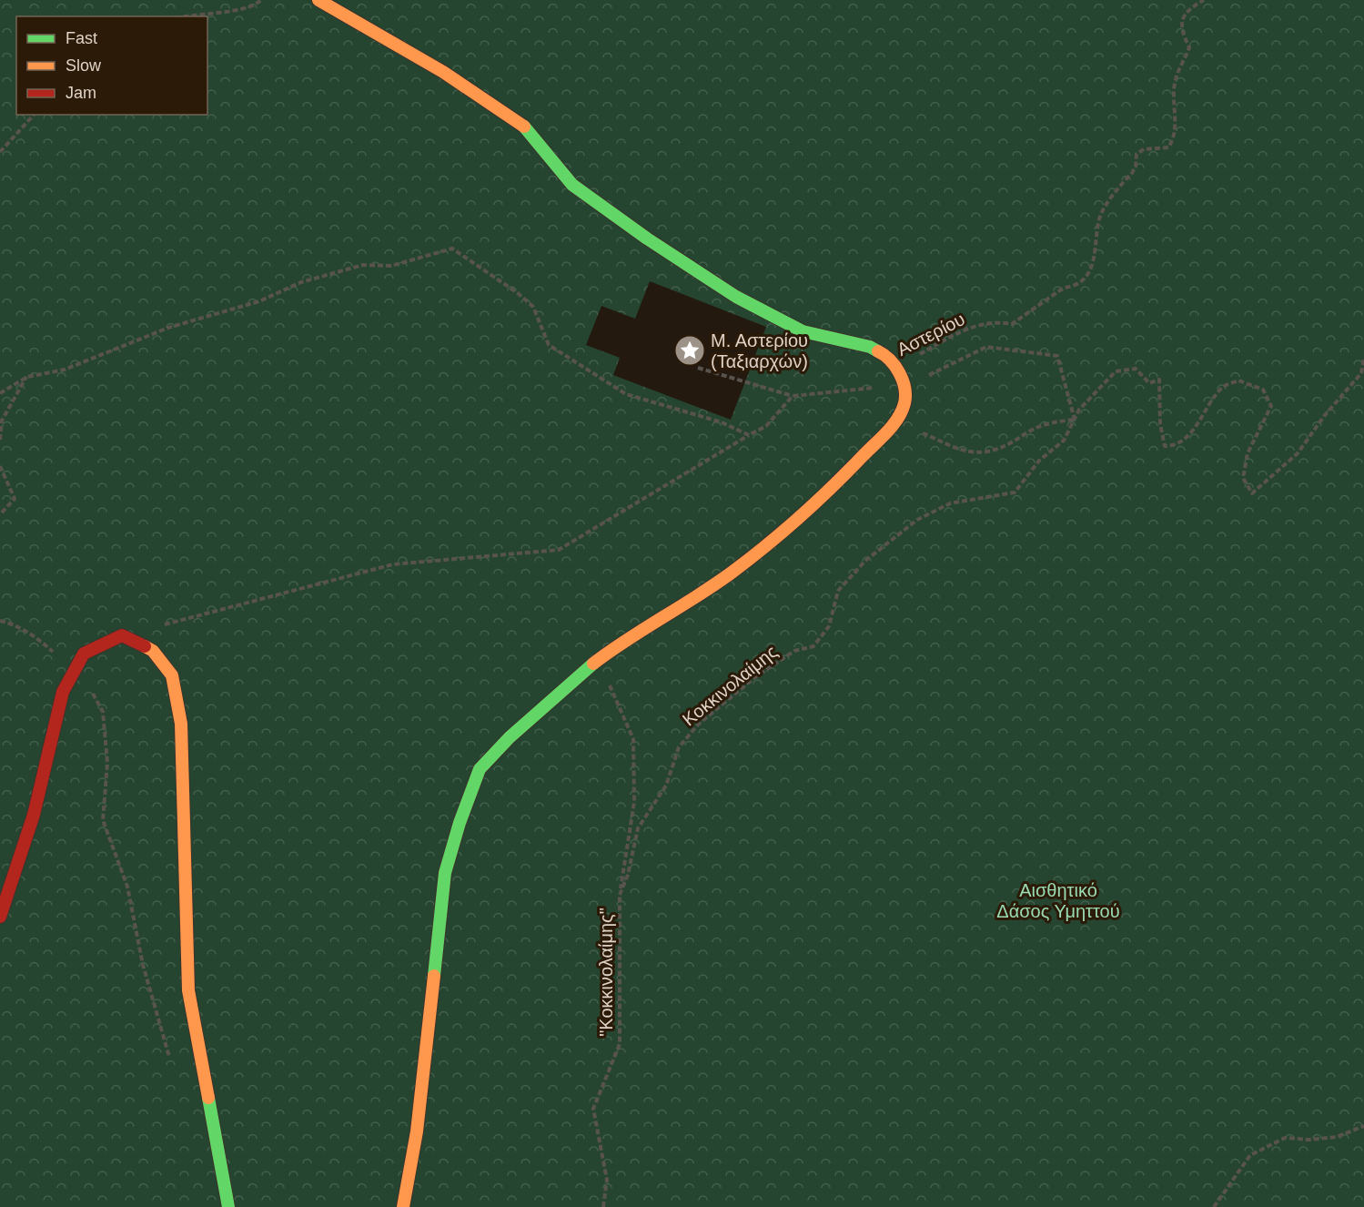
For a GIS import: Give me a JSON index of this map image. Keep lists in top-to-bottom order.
{
  "streets": {
    "path": ["Αστερίου", "Κοκκινολαίμης", "\"Κοκκινολαίμης\""]
  },
  "crossings": [
    ["Κοκκινολαίμης", "\"Κοκκινολαίμης\""]
  ],
  "parks": ["Αισθητικό Δάσος Υμηττού"],
  "places": {
    "place": ["Μ. Αστερίου (Ταξιαρχών)"]
  },
  "legend": ["Fast", "Slow", "Jam"]
}
